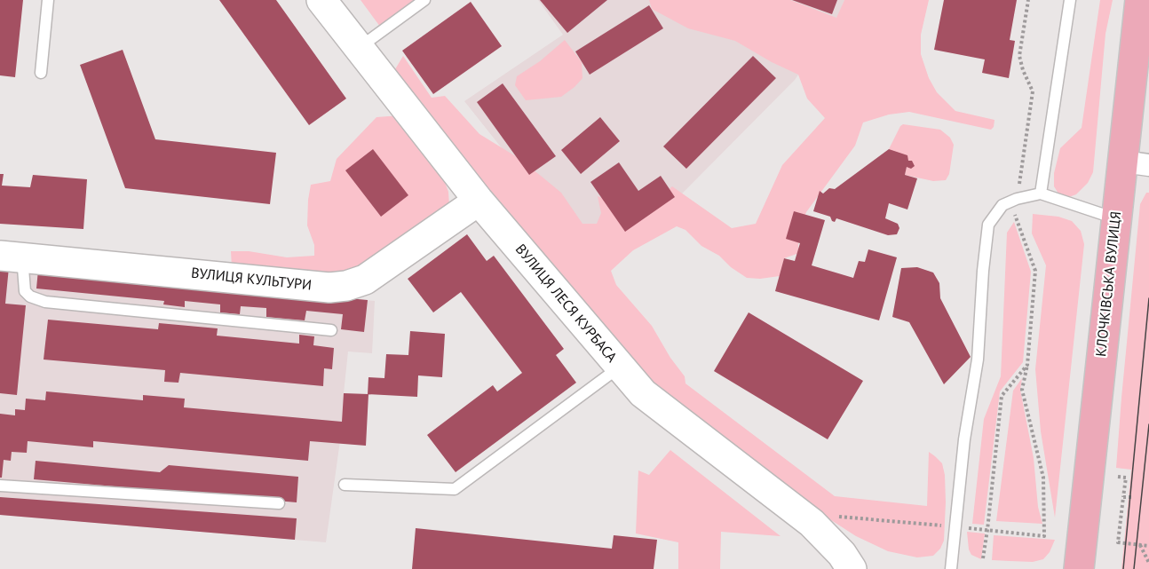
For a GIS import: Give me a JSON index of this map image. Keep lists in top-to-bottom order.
{
  "streets": {
    "main road": ["КЛОЧКІВСЬКА ВУЛИЦЯ"],
    "street": ["ВУЛИЦЯ КУЛЬТУРИ", "ВУЛИЦЯ ЛЕСЯ КУРБАСА"]
  },
  "crossings": [
    ["ВУЛИЦЯ КУЛЬТУРИ", "ВУЛИЦЯ ЛЕСЯ КУРБАСА"]
  ]
}
